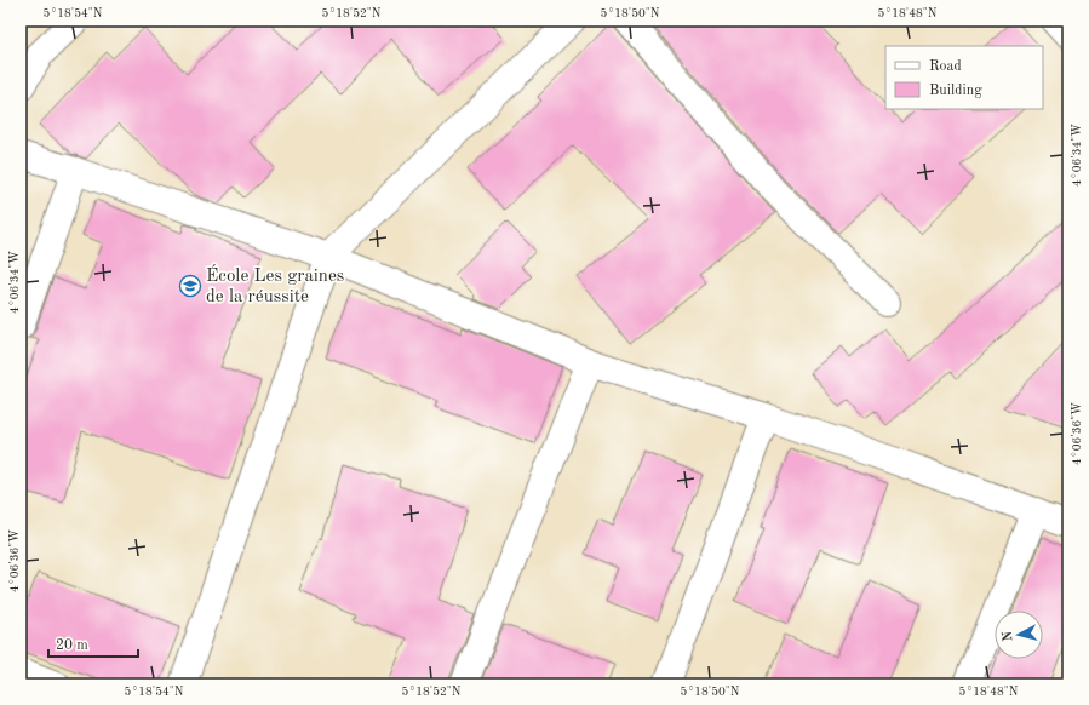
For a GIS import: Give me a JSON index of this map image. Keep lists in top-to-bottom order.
{
  "places": {
    "school or university": ["École Les graines de la réussite"]
  },
  "legend": ["Road", "Building"],
  "scale_bar": "20 m",
  "north": "left",
  "coordinates": [
    "5°18'54\"N",
    "5°18'52\"N",
    "5°18'50\"N",
    "5°18'48\"N",
    "4°06'34\"W",
    "4°06'36\"W"
  ]
}
